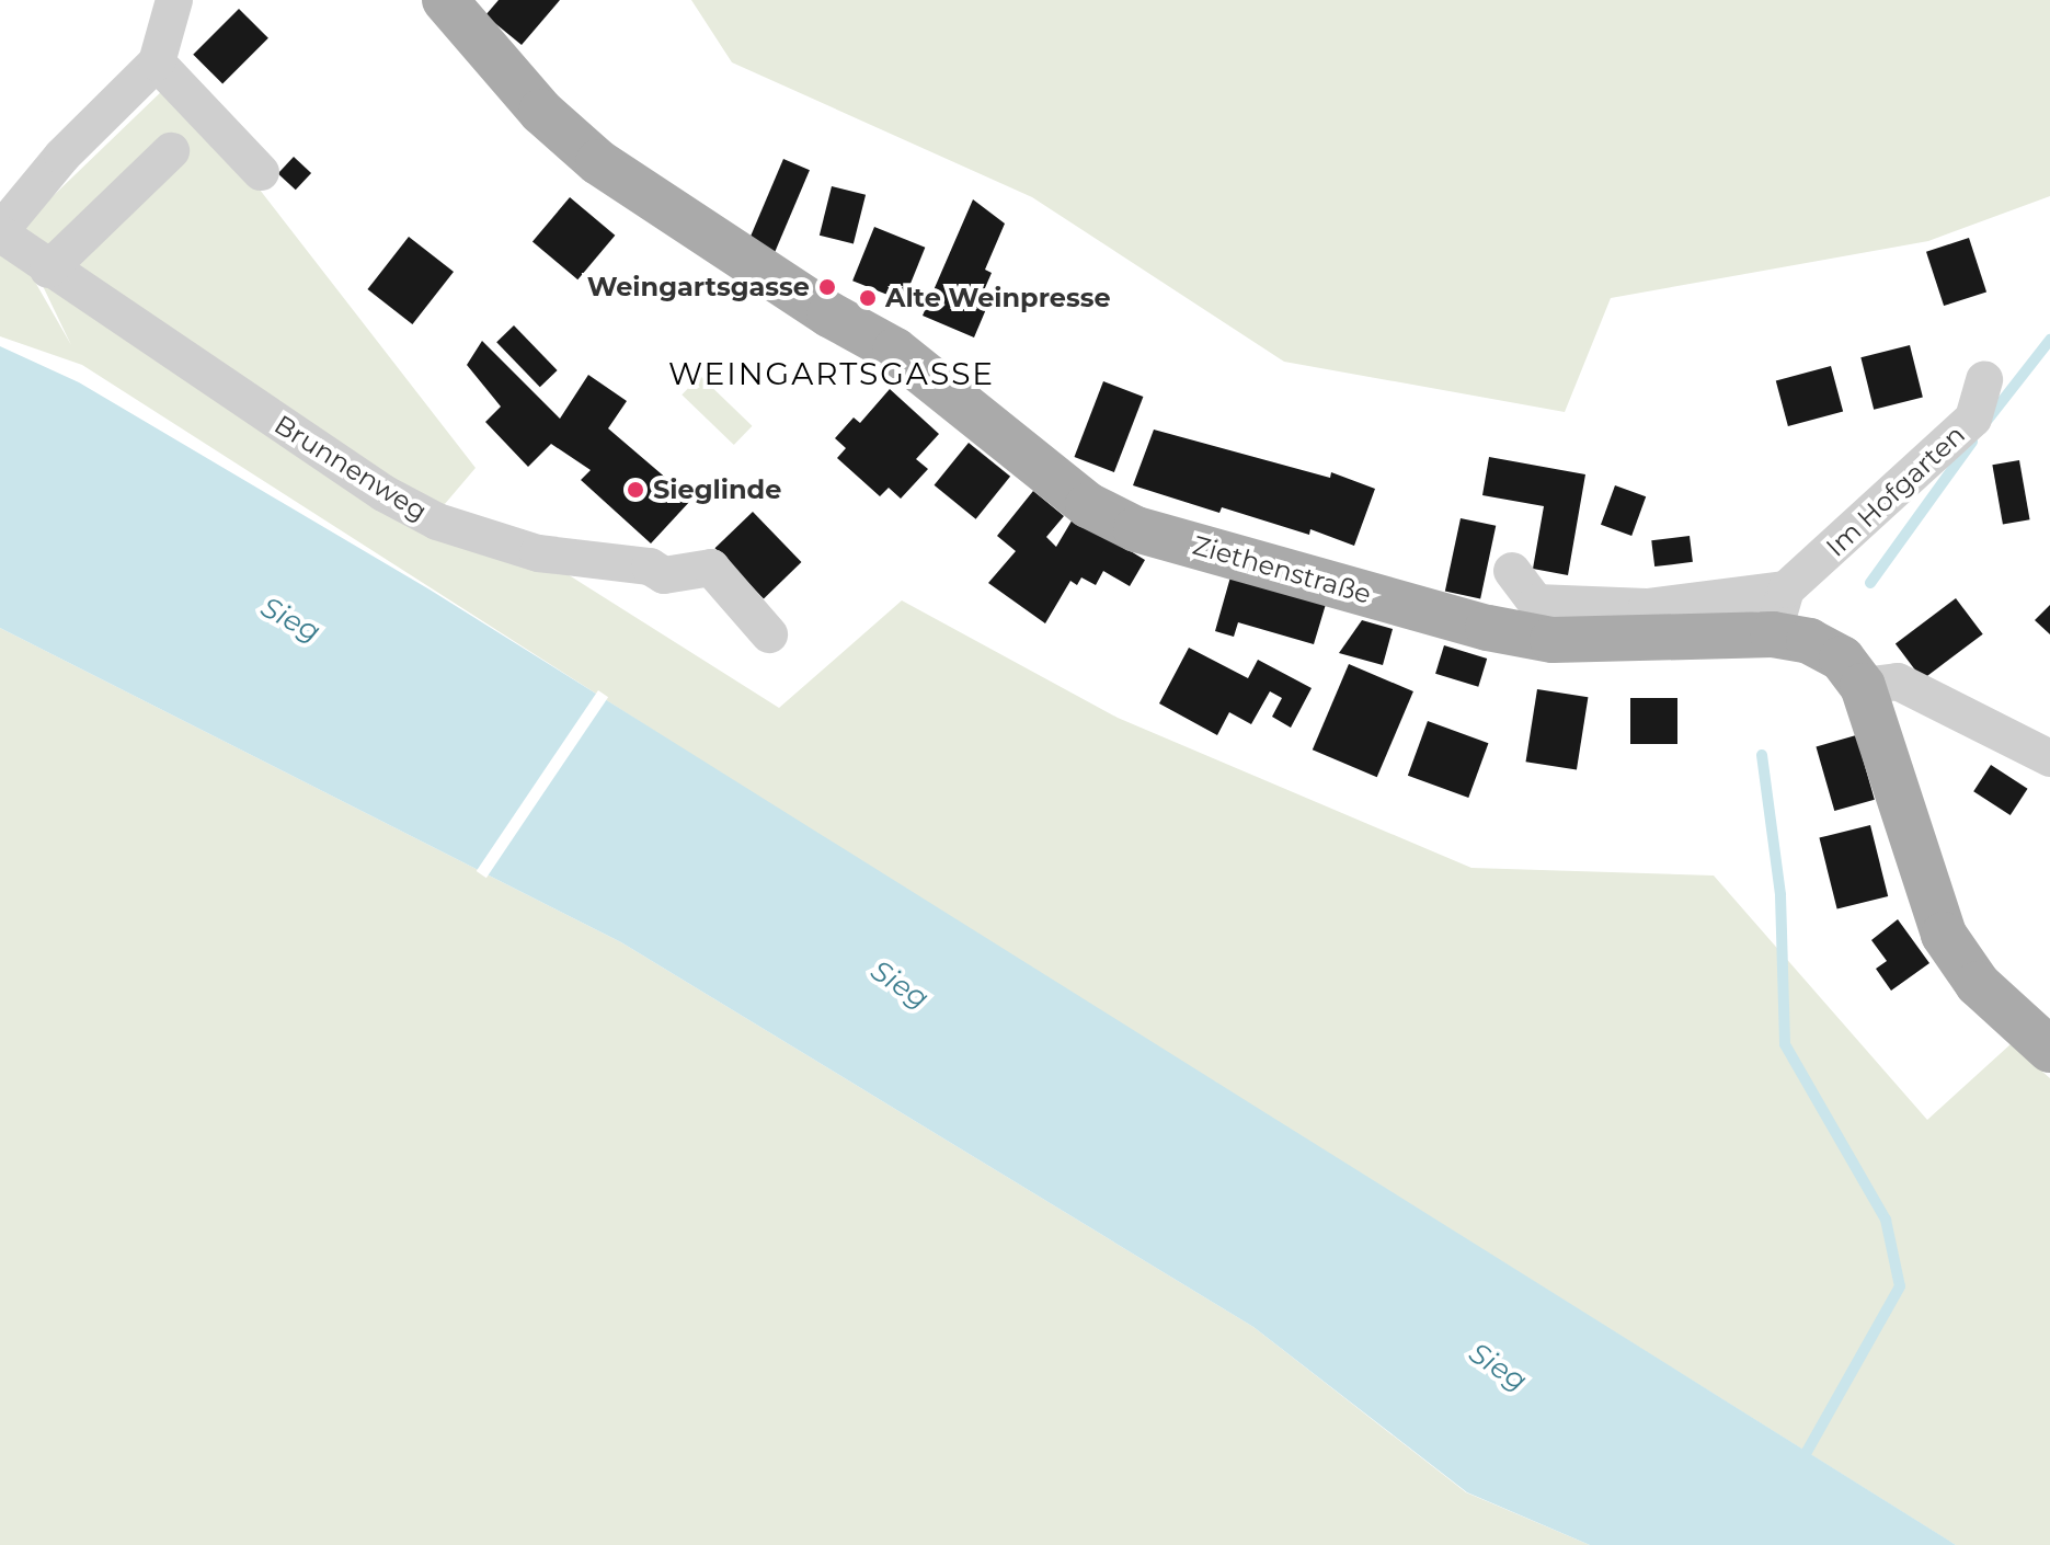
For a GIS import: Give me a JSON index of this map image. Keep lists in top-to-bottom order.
{
  "streets": {
    "main road": ["Ziethenstraße"],
    "street": ["Brunnenweg", "Im Hofgarten"]
  },
  "districts": ["WEINGARTSGASSE"],
  "water": ["Sieg"],
  "places": ["Weingartsgasse", "Alte Weinpresse", "Sieglinde"]
}
